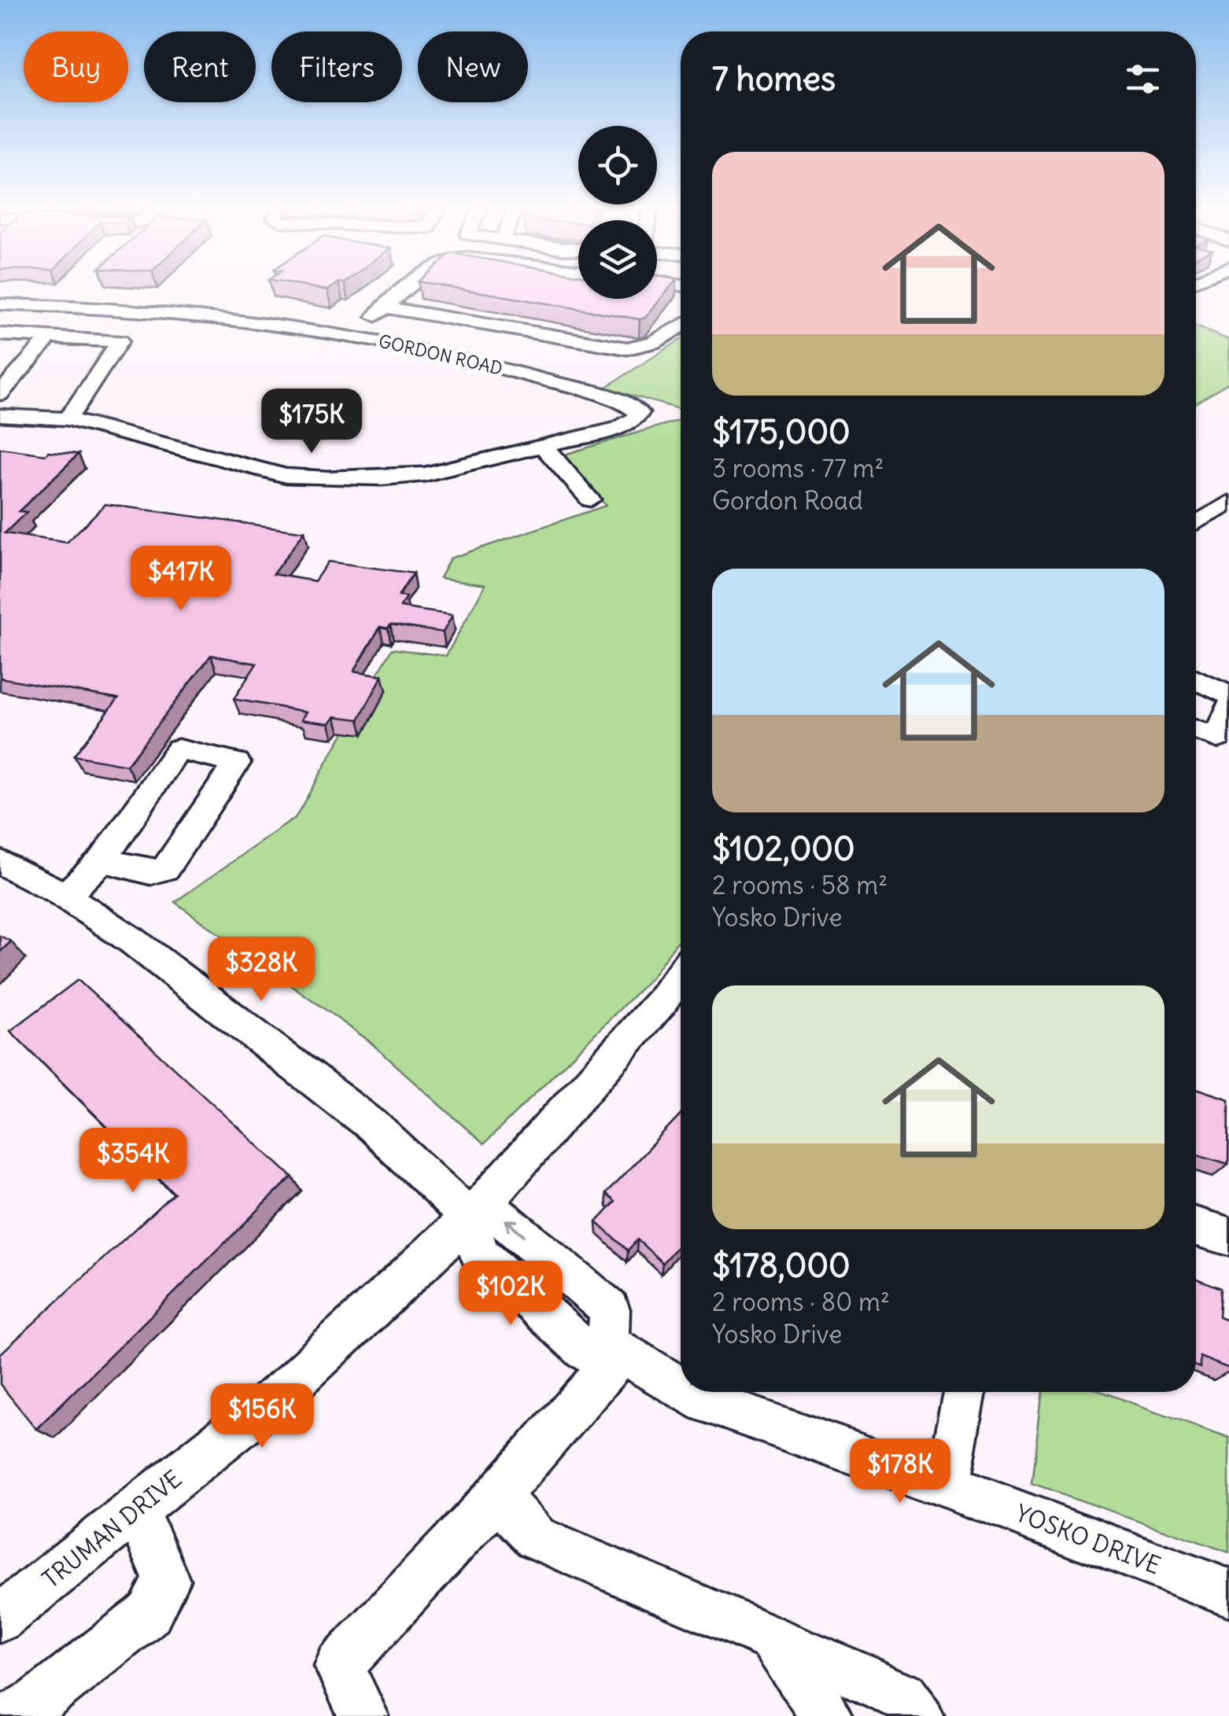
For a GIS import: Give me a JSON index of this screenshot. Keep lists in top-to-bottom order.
{
  "streets": {
    "street": ["GORDON ROAD", "TRUMAN DRIVE", "YOSKO DRIVE"]
  },
  "crossings": [
    ["TRUMAN DRIVE", "YOSKO DRIVE"]
  ],
  "page": {
    "chip": [
      "Buy",
      "Rent",
      "Filters",
      "New"
    ],
    "heading": "7 homes",
    "list": [
      {
        "name": "$175,000",
        "note": "3 rooms · 77 m² · Gordon Road"
      },
      {
        "name": "$102,000",
        "note": "2 rooms · 58 m² · Yosko Drive"
      },
      {
        "name": "$178,000",
        "note": "2 rooms · 80 m² · Yosko Drive"
      }
    ],
    "price": [
      "$175K",
      "$417K",
      "$328K",
      "$354K",
      "$102K",
      "$156K",
      "$178K"
    ]
  }
}
